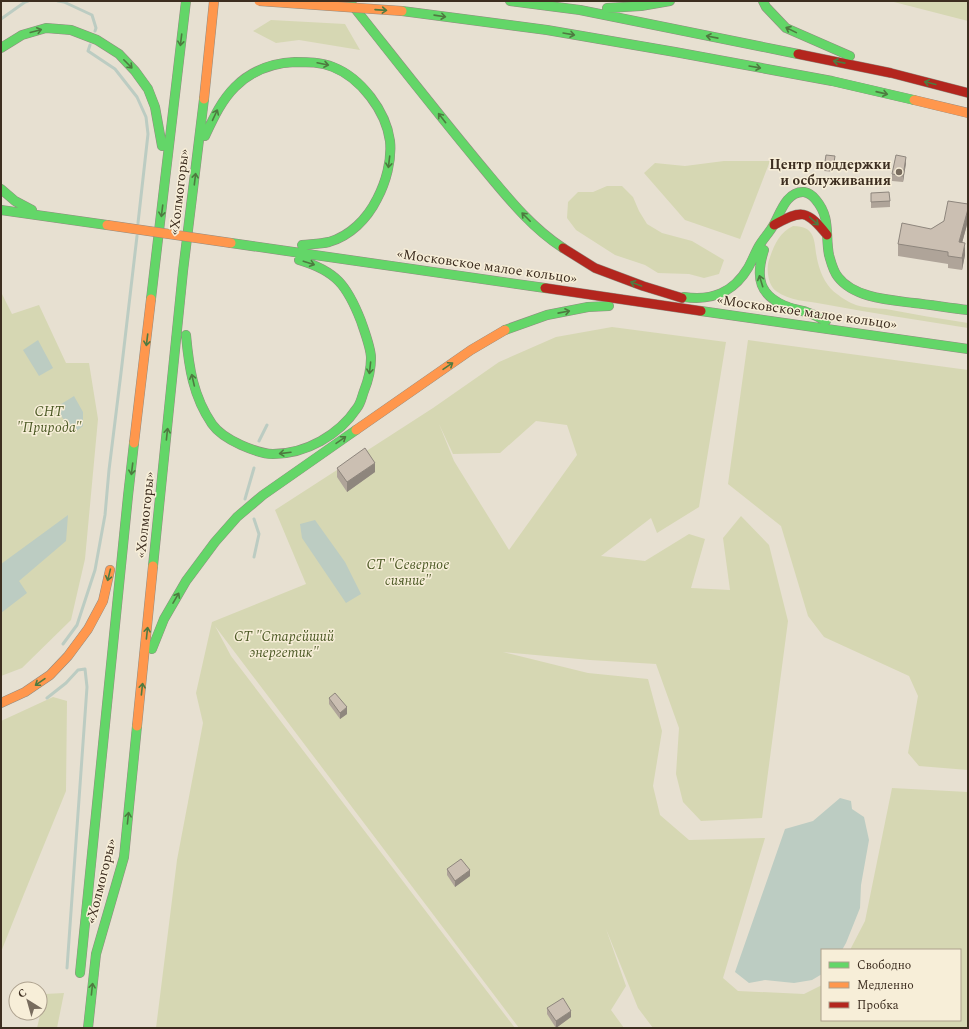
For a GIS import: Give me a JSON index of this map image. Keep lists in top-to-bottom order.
{
  "streets": {
    "highway": ["«Холмогоры»", "«Московское малое кольцо»"]
  },
  "parks": ["СНТ \"Природа\"", "СТ \"Северное сияние\"", "СТ \"Старейший энергетик\""],
  "places": ["Центр поддержки и осблуживания"],
  "legend": ["Свободно", "Медленно", "Пробка"],
  "north": "top left"
}
